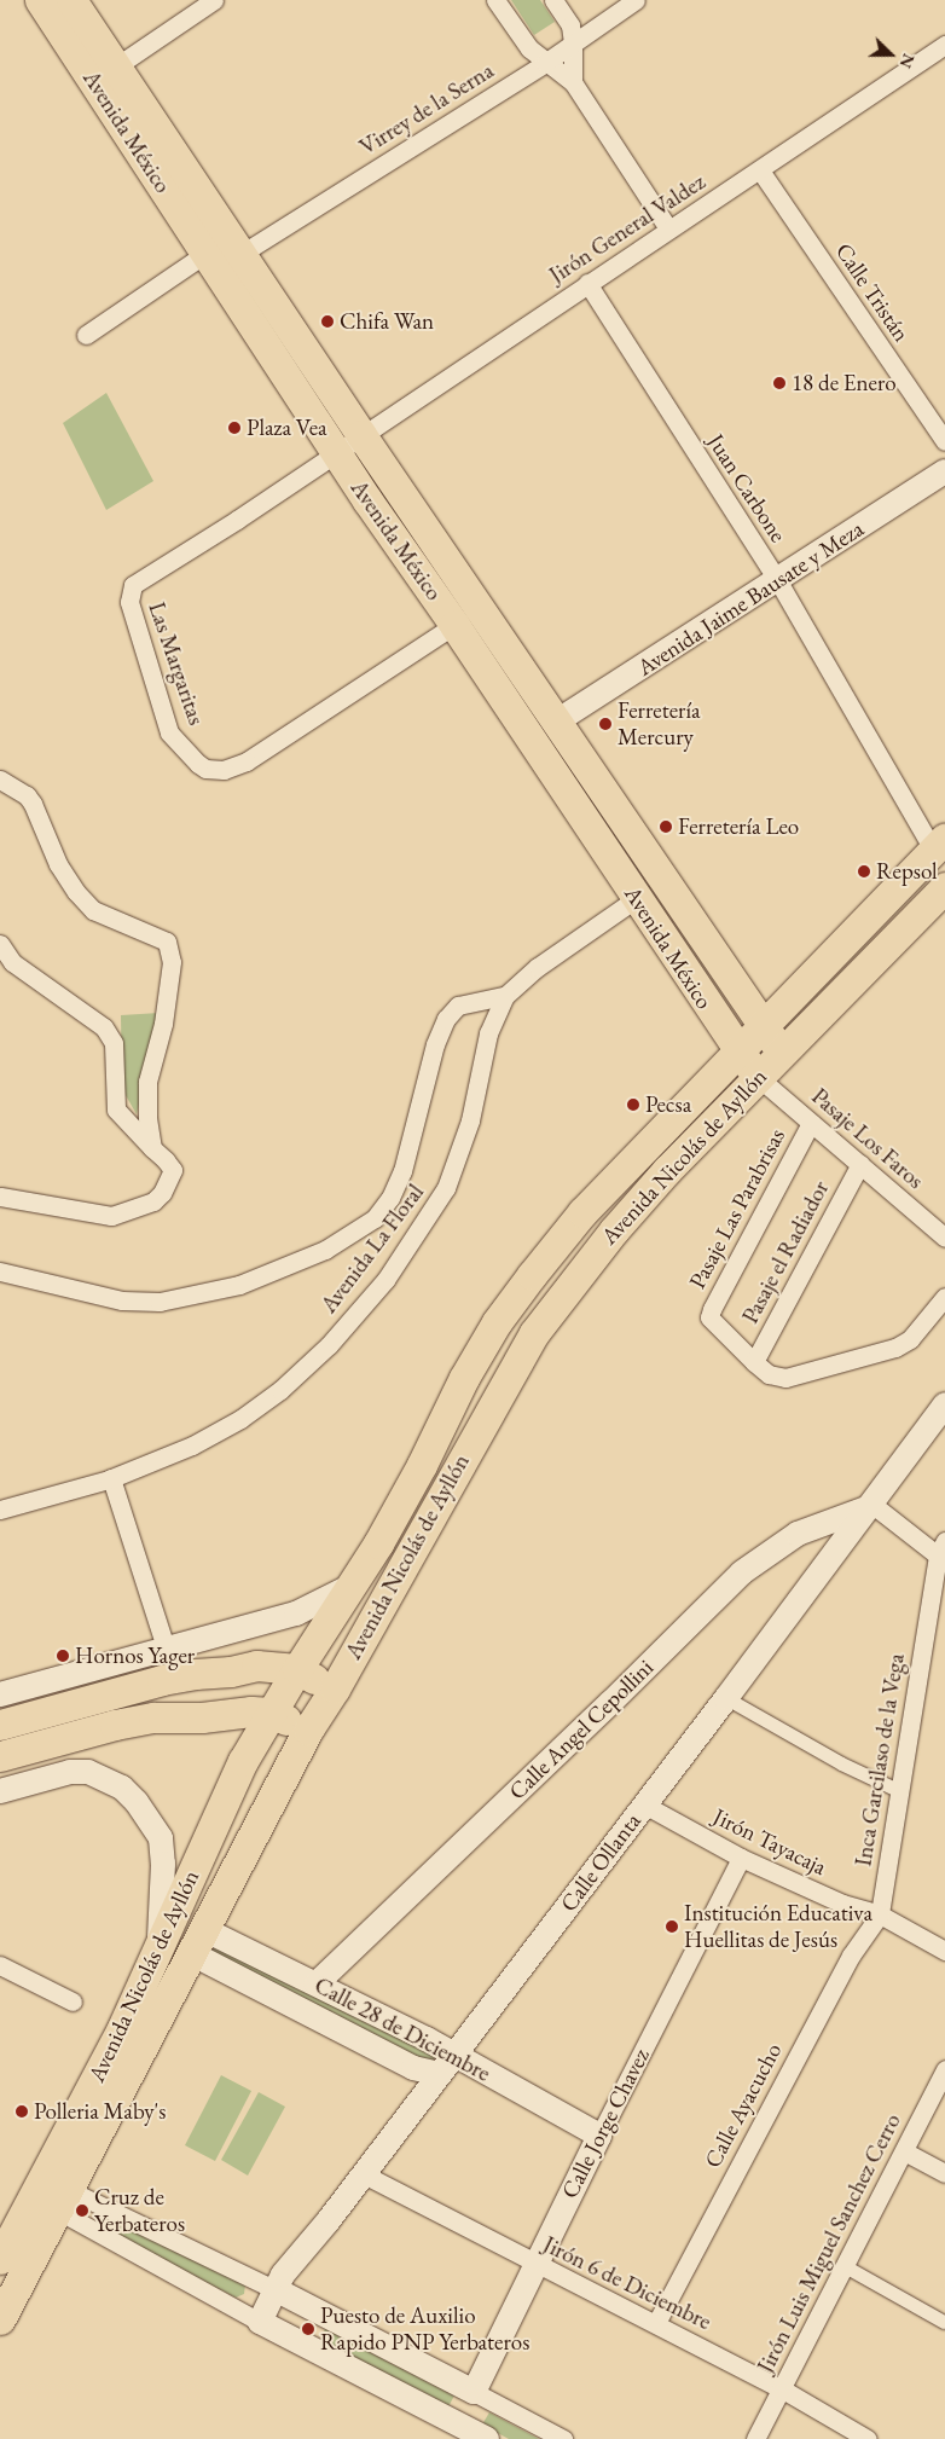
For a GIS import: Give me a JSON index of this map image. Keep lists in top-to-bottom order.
{
  "streets": {
    "main road": ["Avenida México", "Avenida Nicolás de Ayllón"],
    "street": [
      "Virrey de la Serna",
      "Jirón General Valdez",
      "Calle Tristán",
      "Juan Carbone",
      "Avenida Jaime Bausate y Meza",
      "Las Margaritas",
      "Pasaje Los Faros",
      "Pasaje Las Parabrisas",
      "Avenida La Floral",
      "Pasaje el Radiador",
      "Calle Angel Cepollini",
      "Inca Garcilaso de la Vega",
      "Jirón Tayacaja",
      "Calle Ollanta",
      "Calle 28 de Diciembre",
      "Calle Ayacucho",
      "Calle Jorge Chavez",
      "Jirón Luis Miguel Sanchez Cerro",
      "Jirón 6 de Diciembre"
    ]
  },
  "crossings": [
    ["Virrey de la Serna", "Avenida México"],
    ["Avenida México", "Jirón General Valdez"],
    ["Avenida México", "Avenida Jaime Bausate y Meza"],
    ["Avenida México", "Las Margaritas"],
    ["Avenida México", "Pasaje Los Faros"],
    ["Avenida México", "Avenida Nicolás de Ayllón"],
    ["Jirón General Valdez", "Calle Tristán"],
    ["Jirón General Valdez", "Juan Carbone"],
    ["Jirón General Valdez", "Las Margaritas"],
    ["Juan Carbone", "Avenida Jaime Bausate y Meza"],
    ["Juan Carbone", "Avenida Nicolás de Ayllón"],
    ["Pasaje Los Faros", "Avenida Nicolás de Ayllón"],
    ["Pasaje Los Faros", "Pasaje Las Parabrisas"],
    ["Pasaje Los Faros", "Pasaje el Radiador"],
    ["Avenida Nicolás de Ayllón", "Calle 28 de Diciembre"],
    ["Pasaje Las Parabrisas", "Pasaje el Radiador"],
    ["Calle Angel Cepollini", "Calle Ollanta"],
    ["Calle Angel Cepollini", "Calle 28 de Diciembre"],
    ["Inca Garcilaso de la Vega", "Jirón Tayacaja"],
    ["Inca Garcilaso de la Vega", "Calle Ayacucho"],
    ["Jirón Tayacaja", "Calle Ollanta"],
    ["Jirón Tayacaja", "Calle Ayacucho"],
    ["Jirón Tayacaja", "Calle Jorge Chavez"],
    ["Calle Ollanta", "Calle 28 de Diciembre"],
    ["Calle Ollanta", "Jirón 6 de Diciembre"],
    ["Calle 28 de Diciembre", "Calle Jorge Chavez"],
    ["Calle Ayacucho", "Jirón 6 de Diciembre"],
    ["Calle Jorge Chavez", "Jirón 6 de Diciembre"],
    ["Jirón Luis Miguel Sanchez Cerro", "Jirón 6 de Diciembre"]
  ],
  "places": [
    "Chifa Wan",
    "18 de Enero",
    "Plaza Vea",
    "Ferretería Mercury",
    "Ferretería Leo",
    "Repsol",
    "Pecsa",
    "Hornos Yager",
    "Institución Educativa Huellitas de Jesús",
    "Polleria Maby's",
    "Cruz de Yerbateros",
    "Puesto de Auxilio Rapido PNP Yerbateros"
  ],
  "north": "right"
}
